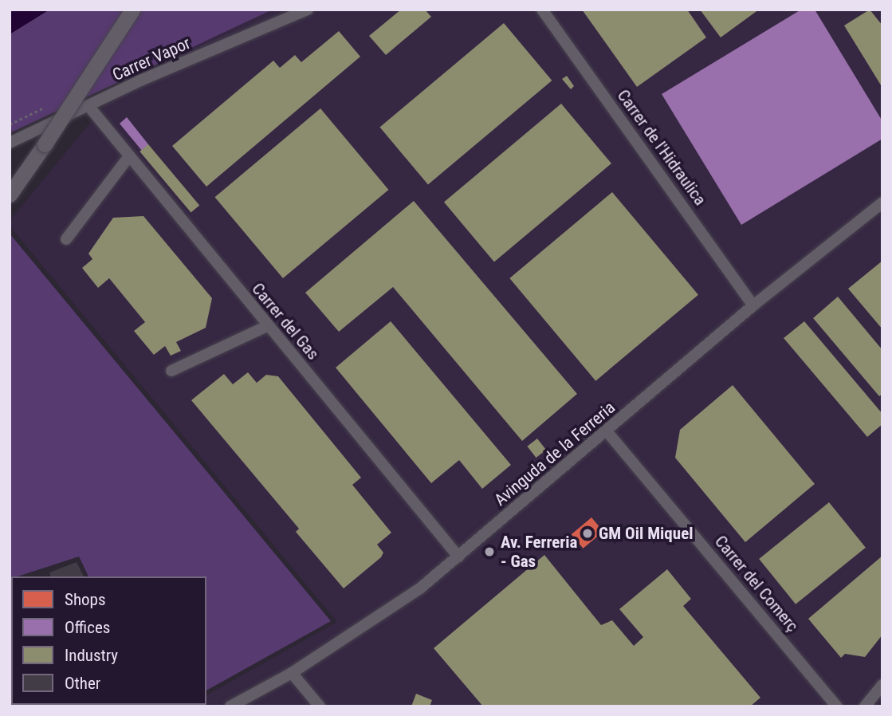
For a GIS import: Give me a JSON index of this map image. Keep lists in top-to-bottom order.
{
  "streets": {
    "street": [
      "Carrer Vapor",
      "Carrer de l'Hidraulica",
      "Carrer del Gas",
      "Avinguda de la Ferreria",
      "Carrer del Comerç"
    ]
  },
  "crossings": [
    ["Carrer Vapor", "Carrer del Gas"],
    ["Carrer de l'Hidraulica", "Avinguda de la Ferreria"],
    ["Carrer del Gas", "Avinguda de la Ferreria"],
    ["Avinguda de la Ferreria", "Carrer del Comerç"]
  ],
  "places": ["GM Oil Miquel", "Av. Ferreria - Gas"],
  "legend": [
    "Shops",
    "Offices",
    "Industry",
    "Other"
  ]
}
